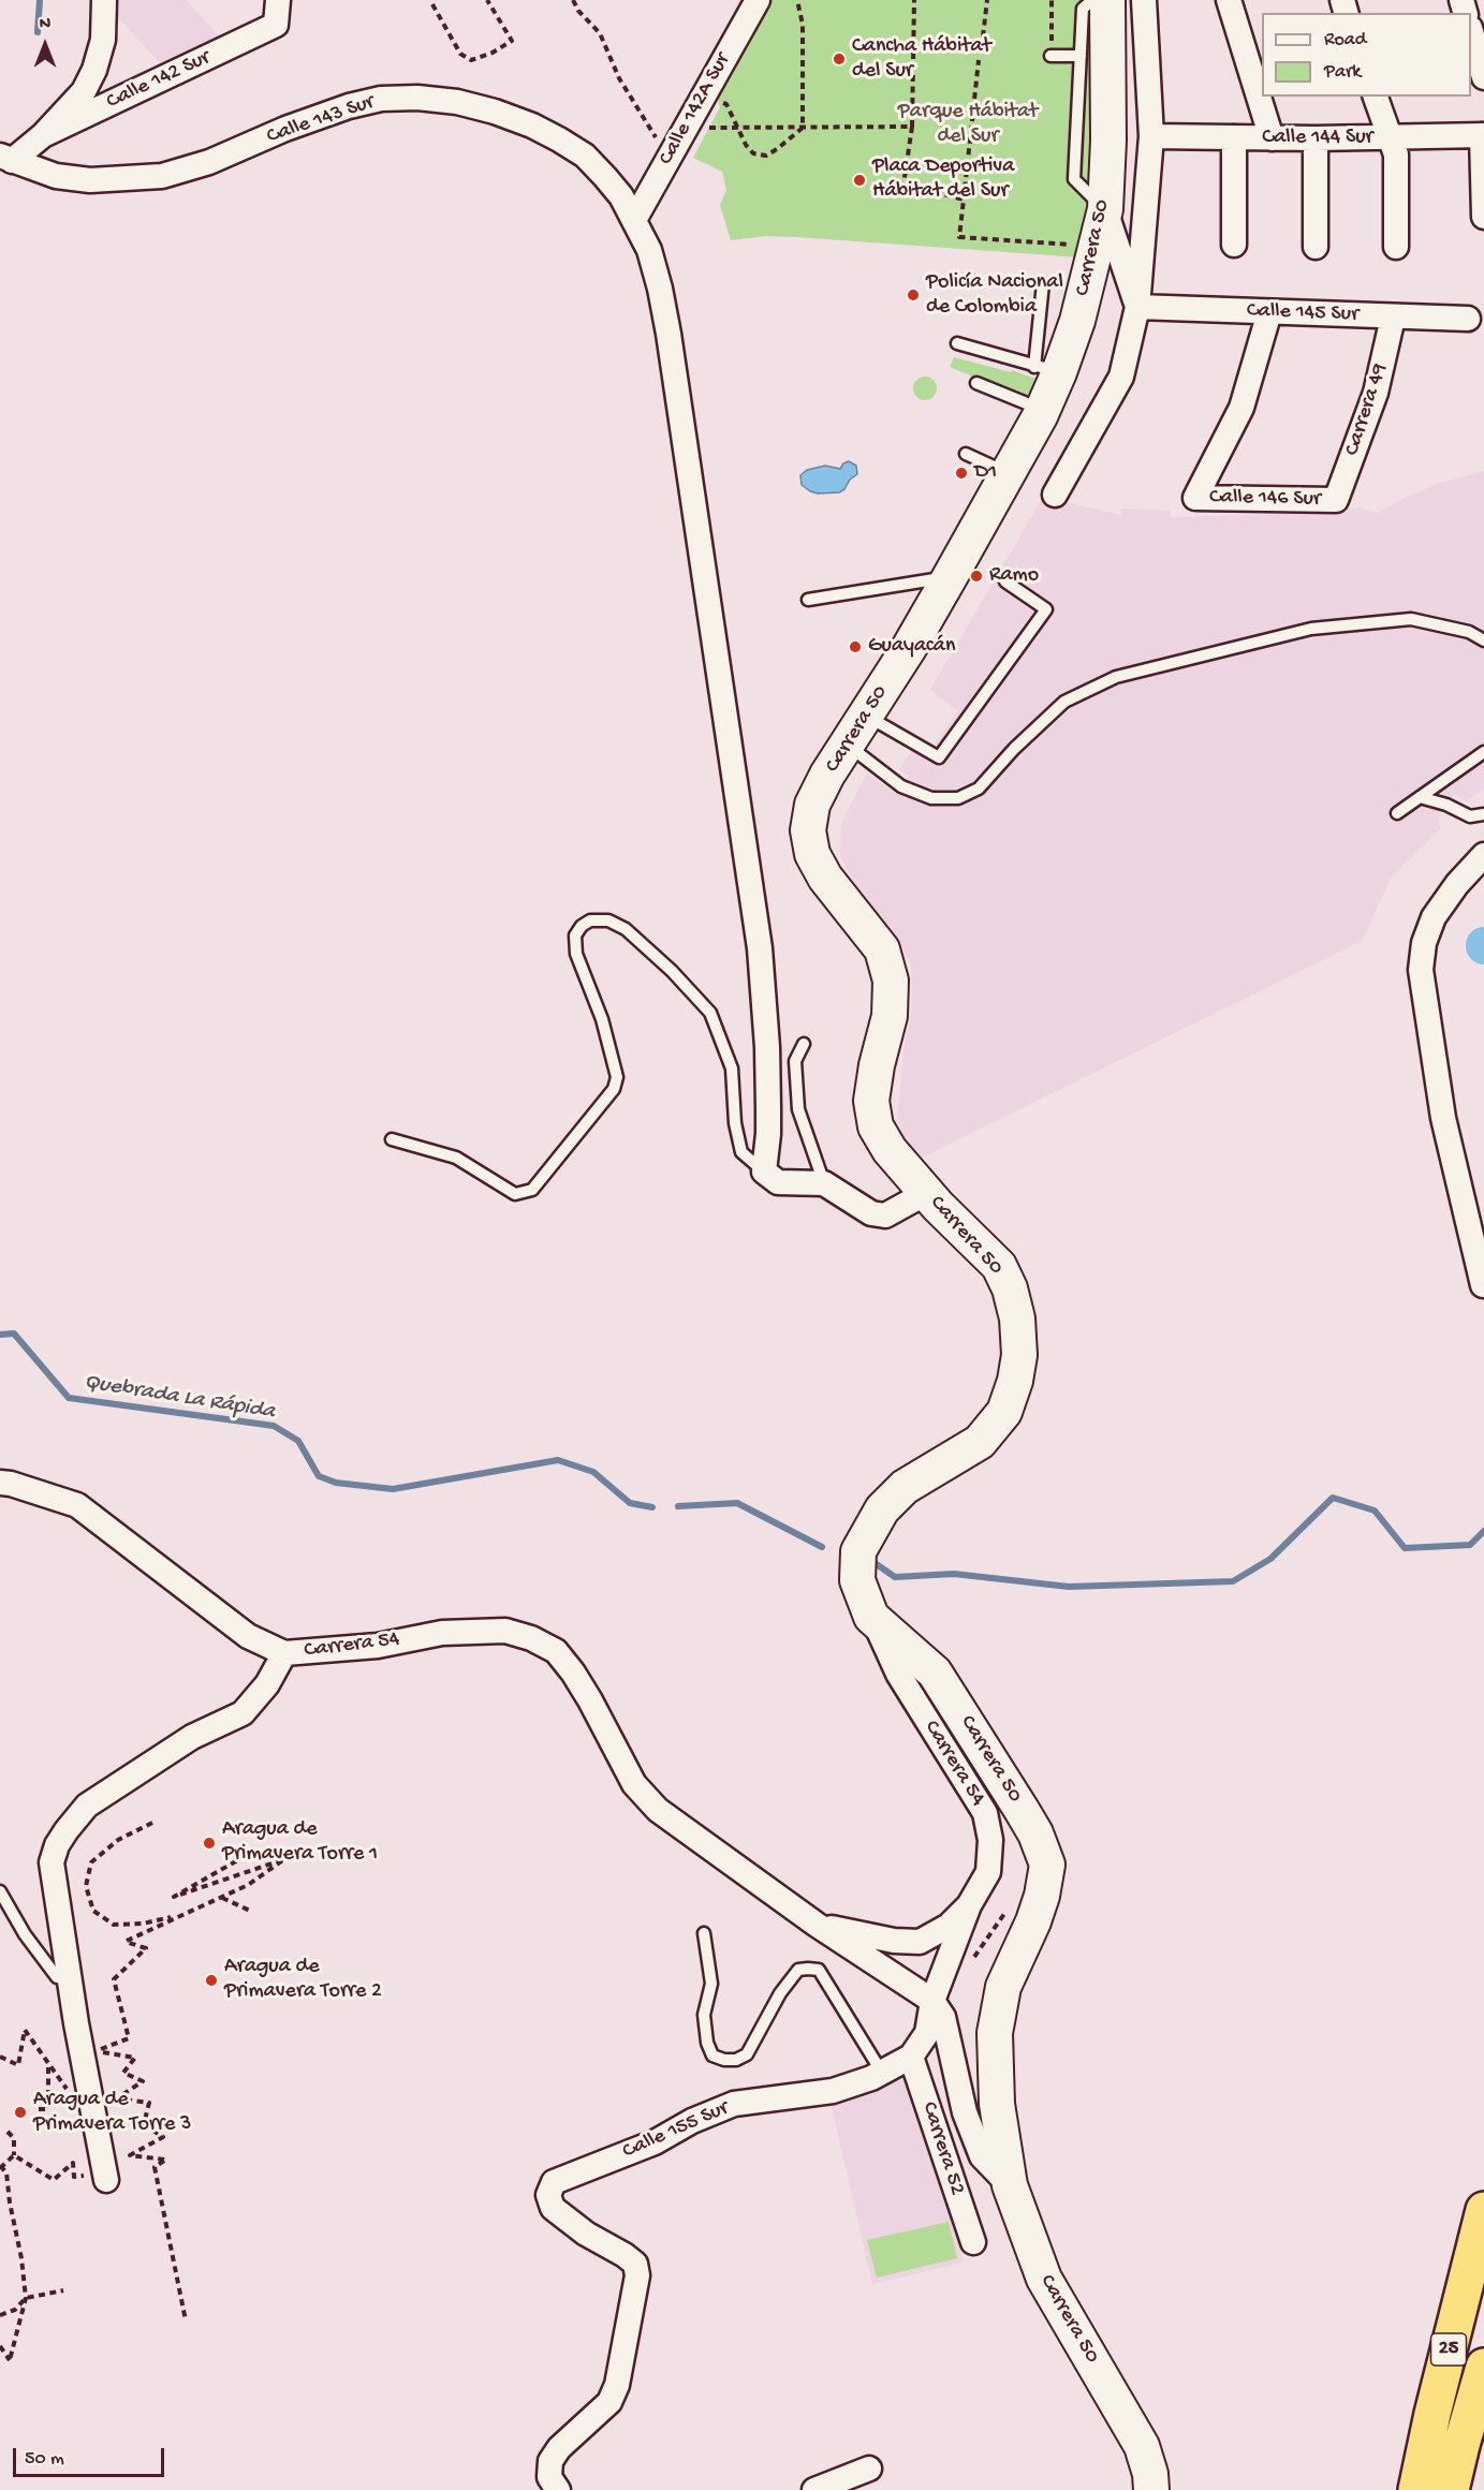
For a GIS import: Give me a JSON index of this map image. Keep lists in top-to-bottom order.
{
  "streets": {
    "highway": ["25"],
    "main road": ["Carrera 50"],
    "street": [
      "Calle 142 Sur",
      "Calle 142A Sur",
      "Calle 143 Sur",
      "Calle 144 Sur",
      "Calle 145 Sur",
      "Carrera 49",
      "Calle 146 Sur",
      "Carrera 54",
      "Calle 155 Sur",
      "Carrera 52"
    ]
  },
  "crossings": [
    ["Calle 142A Sur", "Calle 143 Sur"],
    ["Calle 144 Sur", "Carrera 50"],
    ["Carrera 50", "Calle 145 Sur"],
    ["Carrera 50", "Carrera 54"],
    ["Calle 145 Sur", "Carrera 49"],
    ["Calle 145 Sur", "Calle 146 Sur"],
    ["Carrera 49", "Calle 146 Sur"],
    ["Calle 155 Sur", "Carrera 52"]
  ],
  "water": ["Quebrada La Rápida"],
  "parks": ["Parque Hábitat del Sur"],
  "places": [
    "Cancha Hábitat del Sur",
    "Placa Deportiva Hábitat del Sur",
    "Policía Nacional de Colombia",
    "D1",
    "Ramo",
    "Guayacán",
    "Aragua de Primavera Torre 1",
    "Aragua de Primavera Torre 2",
    "Aragua de Primavera Torre 3"
  ],
  "legend": ["Road", "Park"],
  "scale_bar": "50 m",
  "north": "top"
}
